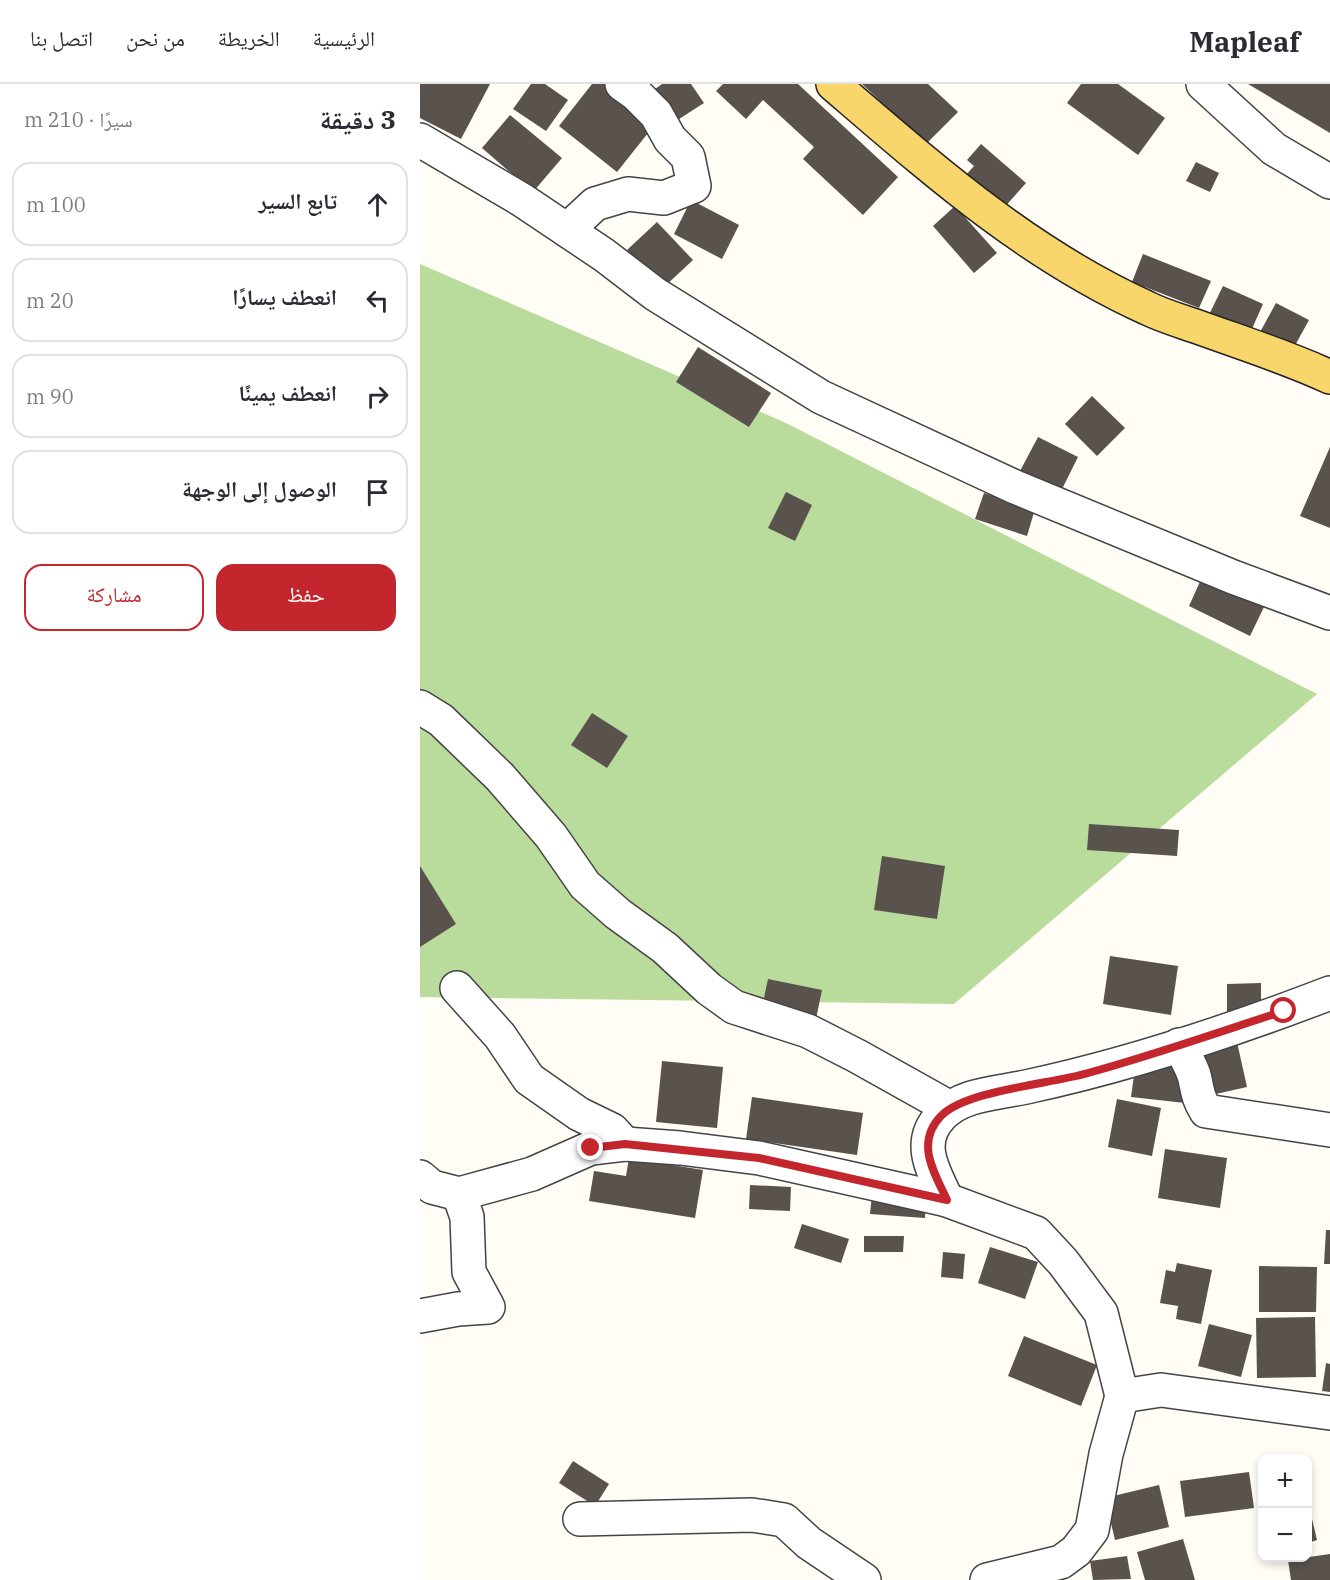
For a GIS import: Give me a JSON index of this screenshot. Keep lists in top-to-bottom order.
{
  "page": {
    "header": "Mapleaf",
    "nav": [
      "الرئيسية",
      "الخريطة",
      "من نحن",
      "اتصل بنا"
    ],
    "heading": ["3 دقيقة", "سيرًا · 210 m"],
    "list": [
      ["تابع السير", "100 m"],
      ["انعطف يسارًا", "20 m"],
      ["انعطف يمينًا", "90 m"],
      "الوصول إلى الوجهة"
    ],
    "buttons": ["حفظ", "مشاركة"],
    "map_buttons": ["+", "−"]
  }
}
